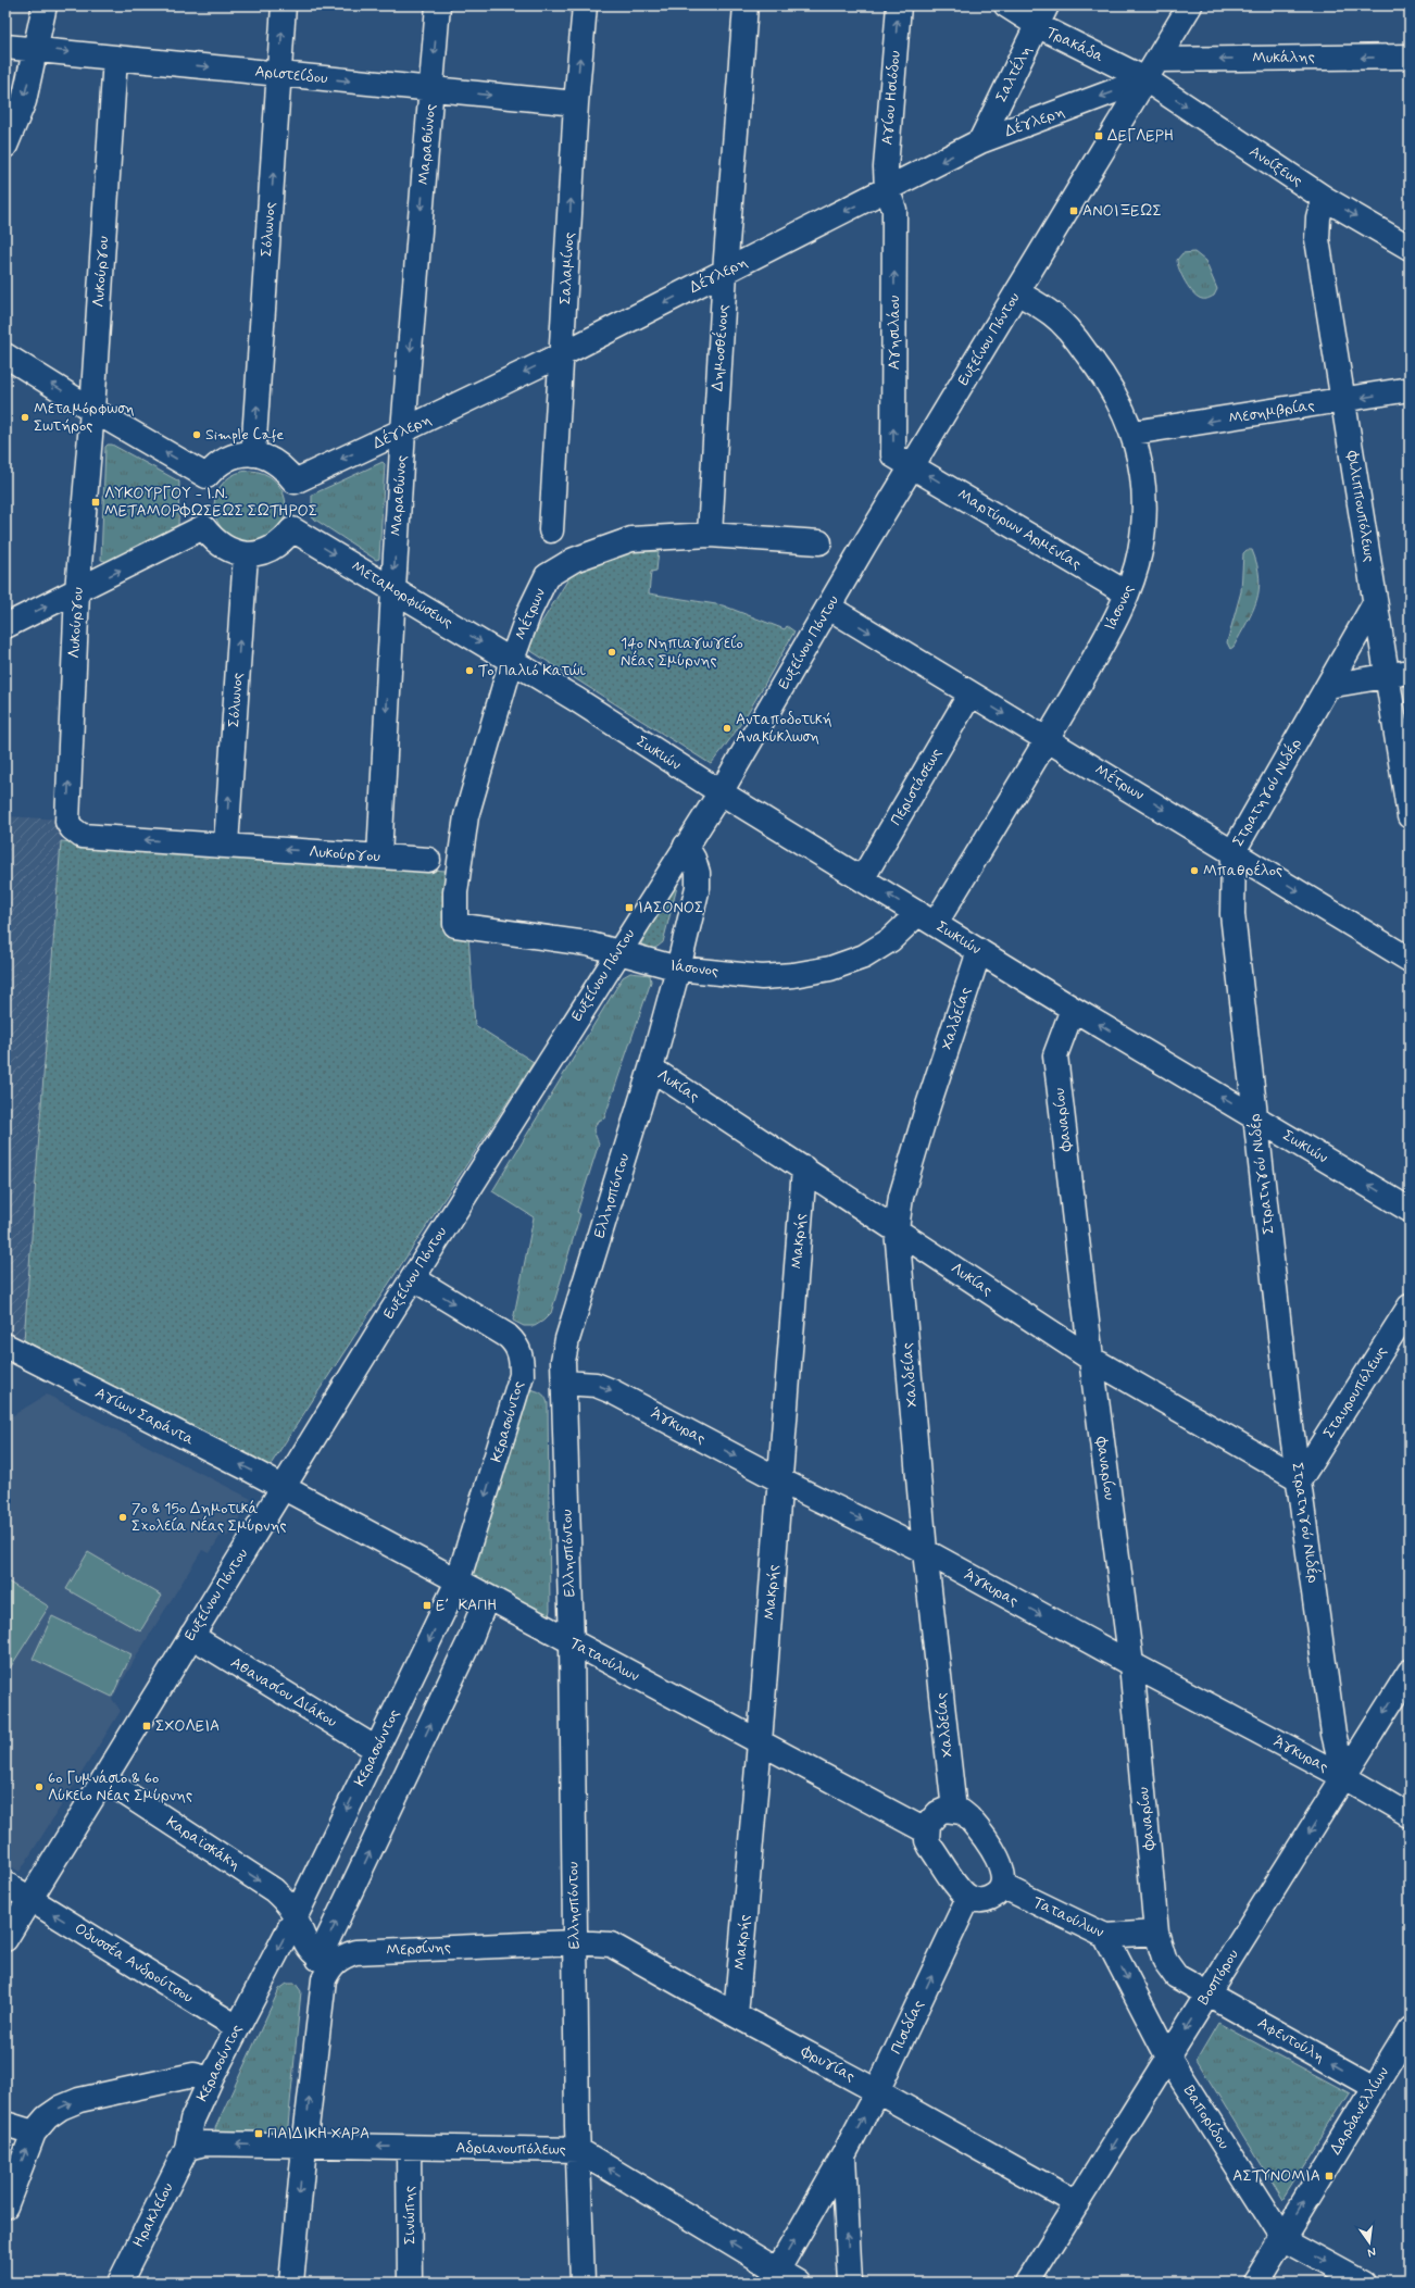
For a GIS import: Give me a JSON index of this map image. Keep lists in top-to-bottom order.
{
  "streets": {
    "street": [
      "Τρακάδα",
      "Μυκάλης",
      "Σαλτέλη",
      "Αριστείδου",
      "Αγίου Ησιόδου",
      "Δέγλερη",
      "Μαραθώνος",
      "Ανοίξεως",
      "Σόλωνος",
      "Σαλαμίνος",
      "Λυκούργου",
      "Αγησιλάου",
      "Ευξείνου Πόντου",
      "Δημοσθένους",
      "Μεσημβρίας",
      "Φιλιππουπόλεως",
      "Μαρτύρων Αρμενίας",
      "Μεταμορφώσεως",
      "Ιάσονος",
      "Μέτρων",
      "Σωκιών",
      "Περιστάσεως",
      "Στρατηγού Νιδέρ",
      "Χαλδείας",
      "Λυκίας",
      "Φαναρίου",
      "Ελλησπόντου",
      "Μακρής",
      "Σταυρουπόλεως",
      "Αγίων Σαράντα",
      "Κερασούντος",
      "Άγκυρας",
      "Ταταούλων",
      "Αθανασίου Διάκου",
      "Καραϊσκάκη",
      "Μερσίνης",
      "Οδυσσέα Ανδρούτσου",
      "Βοσπόρου",
      "Πισιδίας",
      "Αφεντούλη",
      "Φρυγίας",
      "Δαρδανελλίων",
      "Βαπορίδου",
      "Αδριανουπόλεως",
      "Ηρακλείου",
      "Σινώπης"
    ]
  },
  "crossings": [
    ["Τρακάδα", "Σαλτέλη"],
    ["Τρακάδα", "Δέγλερη"],
    ["Τρακάδα", "Ανοίξεως"],
    ["Τρακάδα", "Ευξείνου Πόντου"],
    ["Μυκάλης", "Ευξείνου Πόντου"],
    ["Σαλτέλη", "Δέγλερη"],
    ["Αριστείδου", "Μαραθώνος"],
    ["Αριστείδου", "Σόλωνος"],
    ["Αριστείδου", "Σαλαμίνος"],
    ["Αριστείδου", "Λυκούργου"],
    ["Αγίου Ησιόδου", "Δέγλερη"],
    ["Αγίου Ησιόδου", "Αγησιλάου"],
    ["Δέγλερη", "Μαραθώνος"],
    ["Δέγλερη", "Ανοίξεως"],
    ["Δέγλερη", "Σόλωνος"],
    ["Δέγλερη", "Σαλαμίνος"],
    ["Δέγλερη", "Αγησιλάου"],
    ["Δέγλερη", "Ευξείνου Πόντου"],
    ["Δέγλερη", "Δημοσθένους"],
    ["Μαραθώνος", "Λυκούργου"],
    ["Μαραθώνος", "Μεταμορφώσεως"],
    ["Ανοίξεως", "Ευξείνου Πόντου"],
    ["Ανοίξεως", "Φιλιππουπόλεως"],
    ["Σόλωνος", "Λυκούργου"],
    ["Σόλωνος", "Μεταμορφώσεως"],
    ["Αγησιλάου", "Ευξείνου Πόντου"],
    ["Αγησιλάου", "Μαρτύρων Αρμενίας"],
    ["Ευξείνου Πόντου", "Μαρτύρων Αρμενίας"],
    ["Ευξείνου Πόντου", "Ιάσονος"],
    ["Ευξείνου Πόντου", "Μέτρων"],
    ["Ευξείνου Πόντου", "Σωκιών"],
    ["Ευξείνου Πόντου", "Ελλησπόντου"],
    ["Ευξείνου Πόντου", "Αγίων Σαράντα"],
    ["Ευξείνου Πόντου", "Κερασούντος"],
    ["Ευξείνου Πόντου", "Ταταούλων"],
    ["Ευξείνου Πόντου", "Αθανασίου Διάκου"],
    ["Ευξείνου Πόντου", "Καραϊσκάκη"],
    ["Ευξείνου Πόντου", "Οδυσσέα Ανδρούτσου"],
    ["Δημοσθένους", "Μέτρων"],
    ["Μεσημβρίας", "Φιλιππουπόλεως"],
    ["Μεσημβρίας", "Ιάσονος"],
    ["Φιλιππουπόλεως", "Στρατηγού Νιδέρ"],
    ["Μαρτύρων Αρμενίας", "Ιάσονος"],
    ["Μεταμορφώσεως", "Μέτρων"],
    ["Μεταμορφώσεως", "Σωκιών"],
    ["Ιάσονος", "Μέτρων"],
    ["Ιάσονος", "Σωκιών"],
    ["Ιάσονος", "Ελλησπόντου"],
    ["Μέτρων", "Σωκιών"],
    ["Μέτρων", "Περιστάσεως"],
    ["Μέτρων", "Στρατηγού Νιδέρ"],
    ["Σωκιών", "Περιστάσεως"],
    ["Σωκιών", "Στρατηγού Νιδέρ"],
    ["Σωκιών", "Χαλδείας"],
    ["Σωκιών", "Φαναρίου"],
    ["Στρατηγού Νιδέρ", "Λυκίας"],
    ["Στρατηγού Νιδέρ", "Σταυρουπόλεως"],
    ["Στρατηγού Νιδέρ", "Άγκυρας"],
    ["Στρατηγού Νιδέρ", "Βοσπόρου"],
    ["Χαλδείας", "Λυκίας"],
    ["Χαλδείας", "Άγκυρας"],
    ["Λυκίας", "Φαναρίου"],
    ["Λυκίας", "Ελλησπόντου"],
    ["Λυκίας", "Μακρής"],
    ["Λυκίας", "Σταυρουπόλεως"],
    ["Φαναρίου", "Άγκυρας"],
    ["Φαναρίου", "Ταταούλων"],
    ["Ελλησπόντου", "Άγκυρας"],
    ["Ελλησπόντου", "Ταταούλων"],
    ["Ελλησπόντου", "Μερσίνης"],
    ["Ελλησπόντου", "Φρυγίας"],
    ["Ελλησπόντου", "Αδριανουπόλεως"],
    ["Μακρής", "Άγκυρας"],
    ["Μακρής", "Ταταούλων"],
    ["Μακρής", "Φρυγίας"],
    ["Αγίων Σαράντα", "Ταταούλων"],
    ["Κερασούντος", "Ταταούλων"],
    ["Κερασούντος", "Αθανασίου Διάκου"],
    ["Κερασούντος", "Καραϊσκάκη"],
    ["Κερασούντος", "Οδυσσέα Ανδρούτσου"],
    ["Κερασούντος", "Αδριανουπόλεως"],
    ["Κερασούντος", "Ηρακλείου"],
    ["Άγκυρας", "Βοσπόρου"],
    ["Ταταούλων", "Βαπορίδου"],
    ["Μερσίνης", "Φρυγίας"],
    ["Βοσπόρου", "Αφεντούλη"],
    ["Βοσπόρου", "Φρυγίας"],
    ["Βοσπόρου", "Βαπορίδου"],
    ["Πισιδίας", "Φρυγίας"],
    ["Πισιδίας", "Αδριανουπόλεως"],
    ["Αφεντούλη", "Δαρδανελλίων"],
    ["Δαρδανελλίων", "Βαπορίδου"],
    ["Αδριανουπόλεως", "Ηρακλείου"],
    ["Αδριανουπόλεως", "Σινώπης"]
  ],
  "one_way": [
    "Μυκάλης",
    "Αριστείδου",
    "Αγίου Ησιόδου",
    "Δέγλερη",
    "Μαραθώνος",
    "Ανοίξεως",
    "Σόλωνος",
    "Σαλαμίνος",
    "Αγησιλάου",
    "Μεσημβρίας",
    "Μαρτύρων Αρμενίας",
    "Μεταμορφώσεως",
    "Μέτρων",
    "Σωκιών",
    "Αγίων Σαράντα",
    "Άγκυρας",
    "Καραϊσκάκη",
    "Οδυσσέα Ανδρούτσου",
    "Βοσπόρου",
    "Πισιδίας",
    "Αφεντούλη",
    "Δαρδανελλίων",
    "Αδριανουπόλεως"
  ],
  "places": {
    "transit": [
      "ΔΕΓΛΕΡΗ",
      "ΑΝΟΙΞΕΩΣ",
      "ΛΥΚΟΥΡΓΟΥ - Ι.Ν. ΜΕΤΑΜΟΡΦΩΣΕΩΣ ΣΩΤΗΡΟΣ",
      "ΙΑΣΟΝΟΣ",
      "Ε΄ ΚΑΠΗ",
      "ΣΧΟΛΕΙΑ",
      "ΠΑΙΔΙΚΗ ΧΑΡΑ",
      "ΑΣΤΥΝΟΜΙΑ"
    ],
    "other": [
      "Μεταμόρφωση Σωτήρος",
      "Simple Cafe",
      "14ο Νηπιαγωγείο Νέας Σμύρνης",
      "Το Παλιό Κατώι",
      "Ανταποδοτική Ανακύκλωση",
      "Μπαθρέλος",
      "7ο & 15ο Δημοτικά Σχολεία Νέας Σμύρνης",
      "6ο Γυμνάσιο & 6ο Λύκειο Νέας Σμύρνης"
    ]
  },
  "north": "bottom"
}
